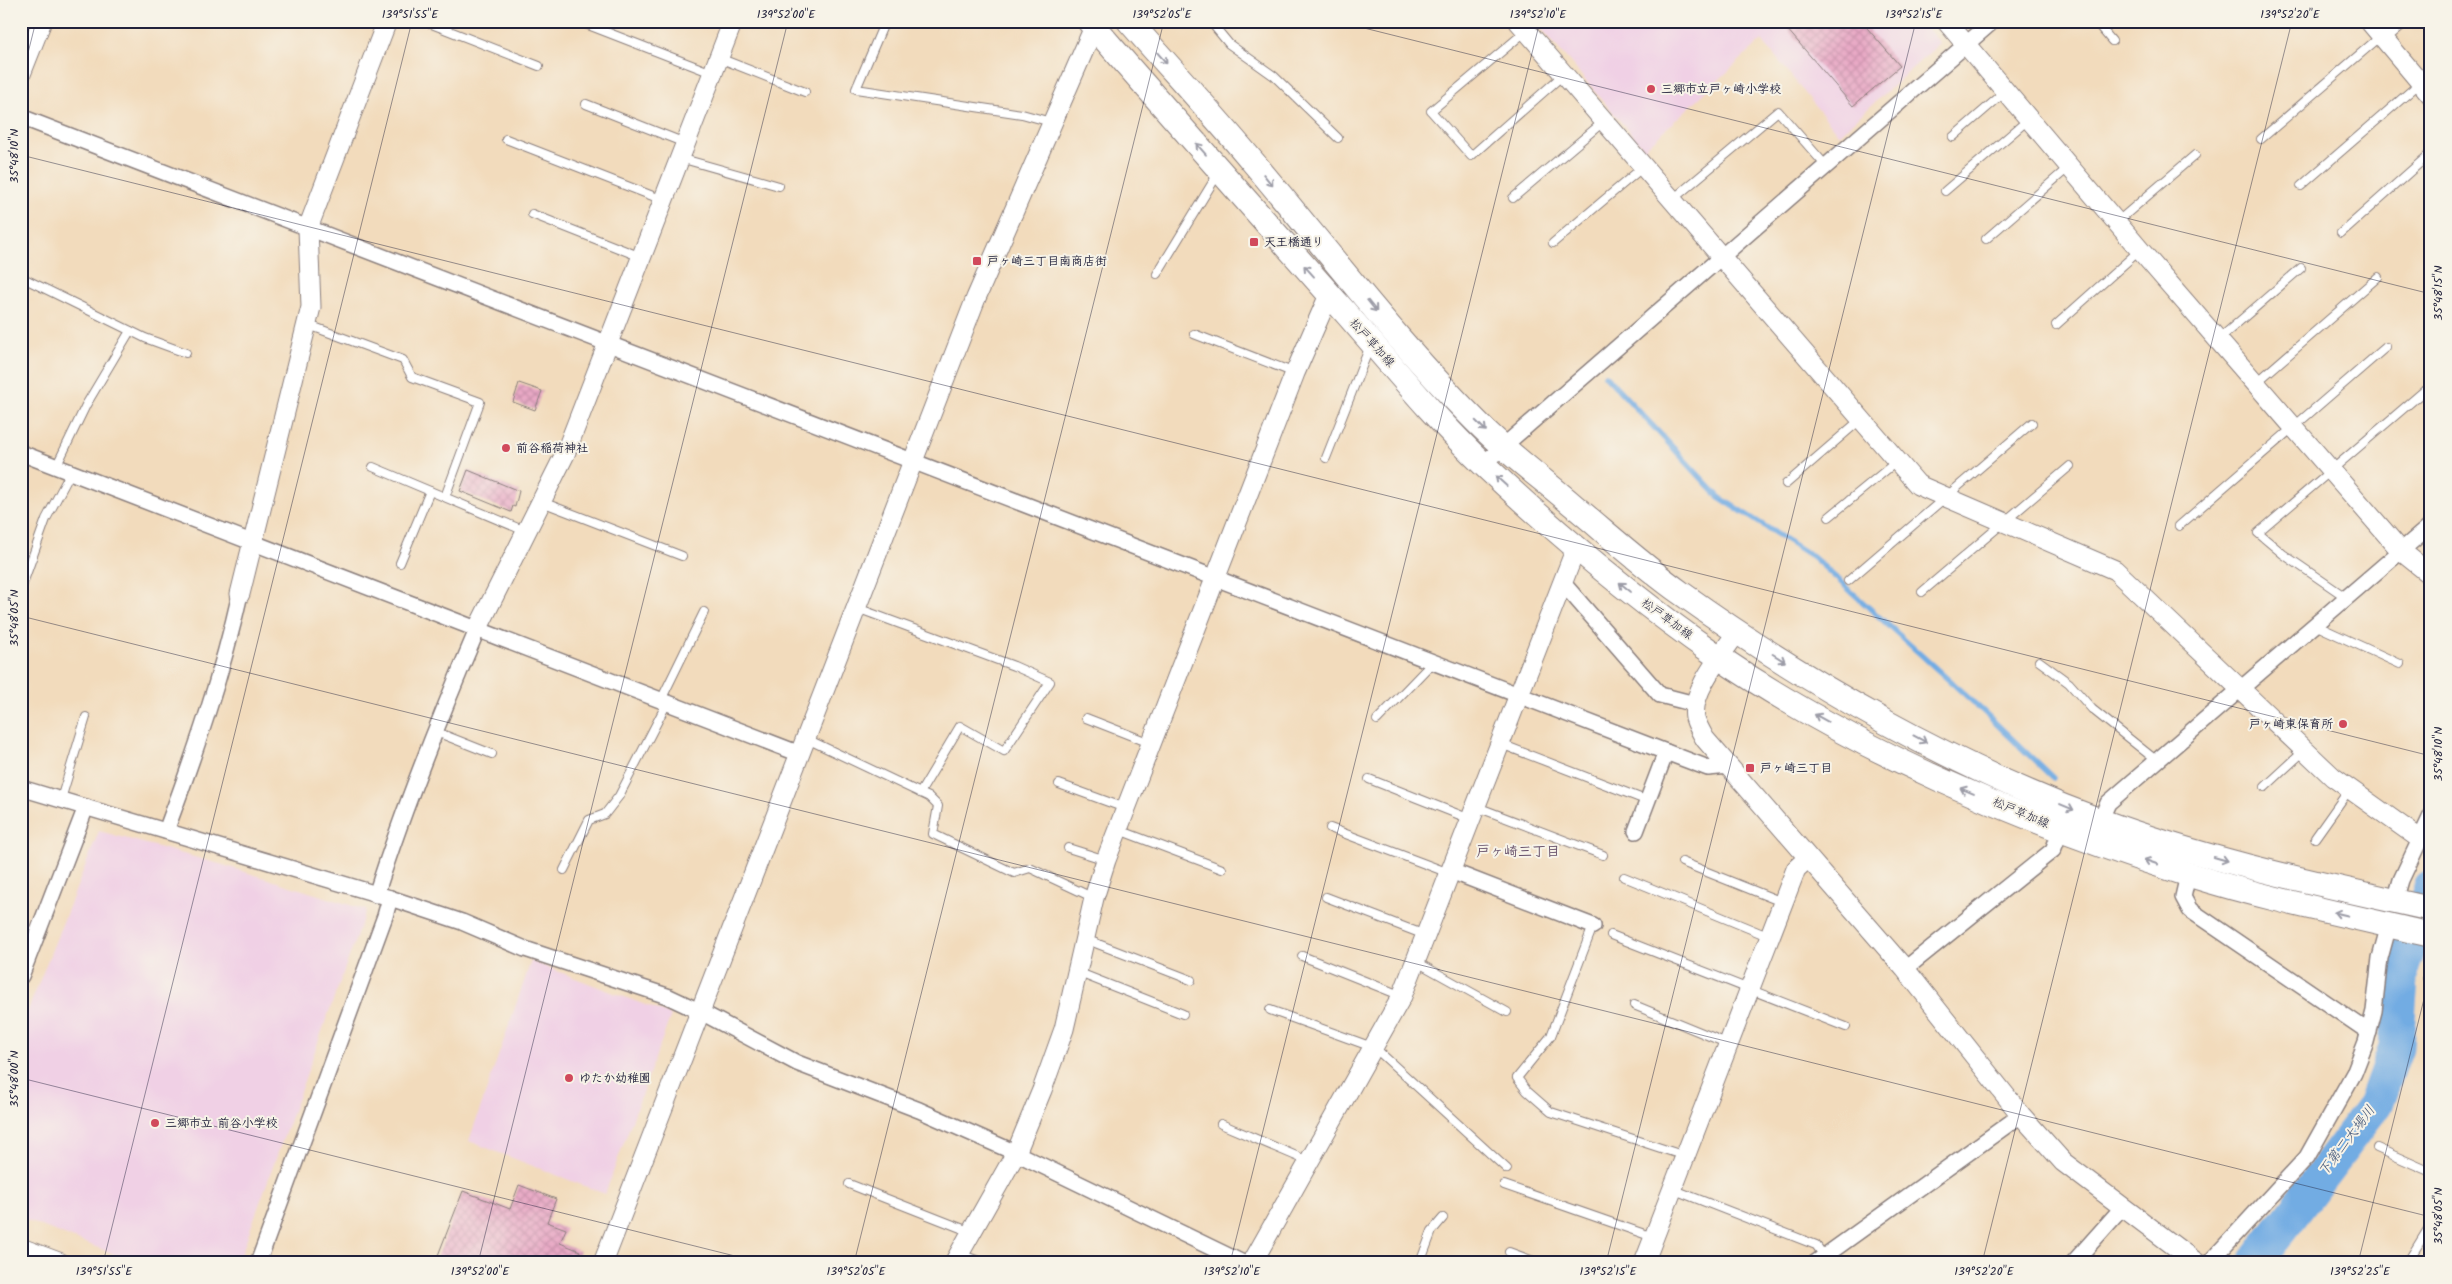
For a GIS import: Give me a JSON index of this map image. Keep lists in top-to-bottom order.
{
  "streets": {
    "main road": ["松戸草加線"]
  },
  "districts": ["戸ヶ崎三丁目"],
  "water": ["下第二大場川"],
  "places": {
    "other": [
      "三郷市立戸ヶ崎小学校",
      "前谷稲荷神社",
      "戸ヶ崎東保育所",
      "ゆたか幼稚園",
      "三郷市立 前谷小学校"
    ],
    "transit": ["天王橋通り", "戸ヶ崎三丁目南商店街", "戸ヶ崎三丁目"]
  },
  "coordinates": [
    "139°51'55\"E",
    "139°52'00\"E",
    "139°52'05\"E",
    "139°52'10\"E",
    "139°52'15\"E",
    "139°52'20\"E",
    "35°48'10\"N",
    "35°48'15\"N",
    "35°48'05\"N",
    "35°48'00\"N",
    "139°52'25\"E"
  ]
}
